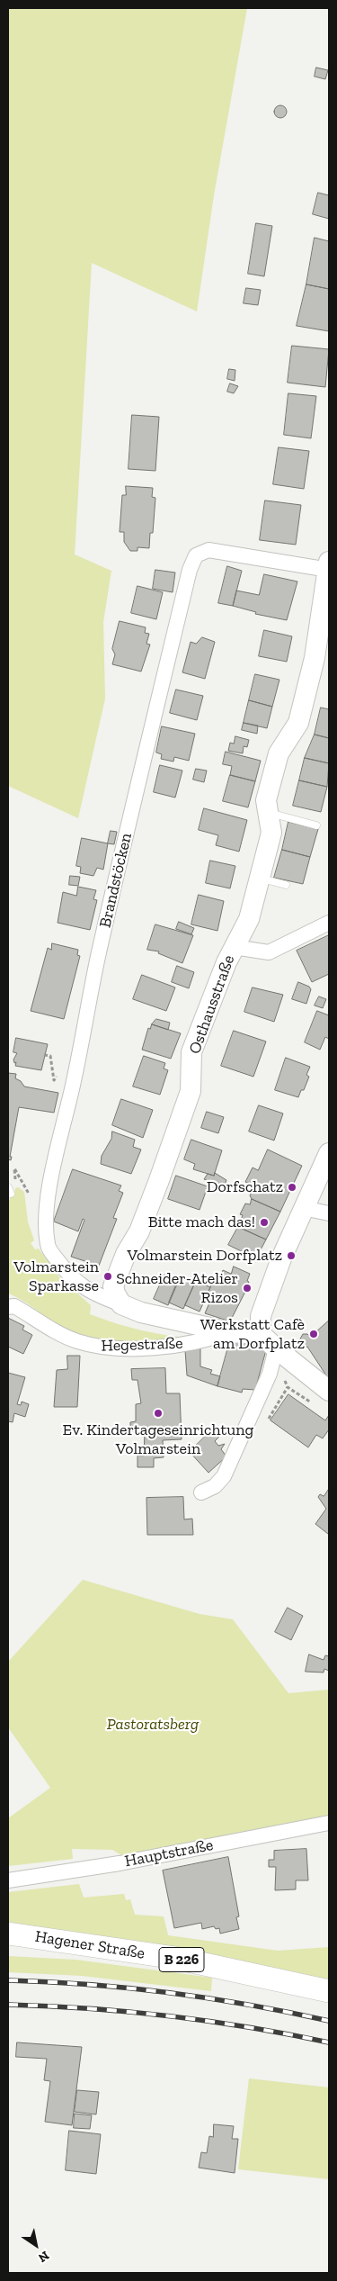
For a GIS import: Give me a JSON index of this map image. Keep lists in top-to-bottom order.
{
  "streets": {
    "main road": ["Hagener Straße", "B 226"],
    "street": [
      "Brandstöcken",
      "Osthausstraße",
      "Hegestraße",
      "Hauptstraße"
    ]
  },
  "crossings": [
    ["Brandstöcken", "Osthausstraße"]
  ],
  "parks": ["Pastoratsberg"],
  "places": [
    "Dorfschatz",
    "Bitte mach das!",
    "Volmarstein Dorfplatz",
    "Volmarstein Sparkasse",
    "Schneider-Atelier Rizos",
    "Werkstatt Cafè am Dorfplatz",
    "Ev. Kindertageseinrichtung Volmarstein"
  ],
  "north": "bottom right"
}
